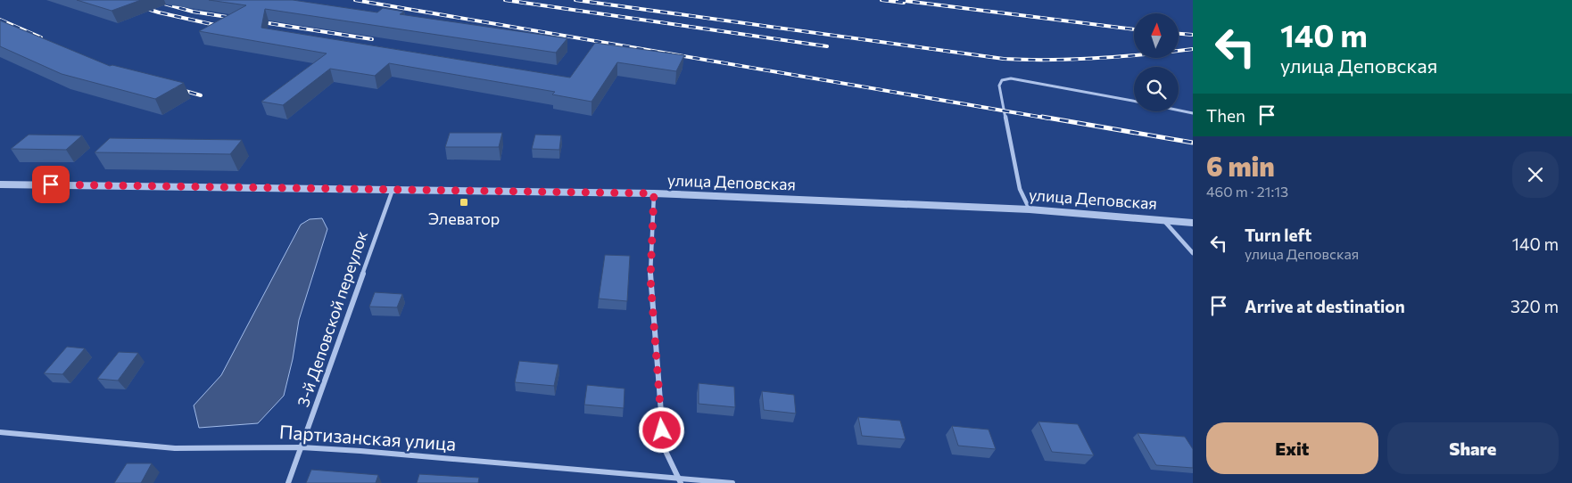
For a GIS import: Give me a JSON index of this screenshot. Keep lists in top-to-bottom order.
{
  "streets": {
    "street": ["улица Деповская", "3-й Деповской переулок", "Партизанская улица"]
  },
  "crossings": [
    ["улица Деповская", "3-й Деповской переулок"],
    ["3-й Деповской переулок", "Партизанская улица"]
  ],
  "places": {
    "transit": ["Элеватор"]
  },
  "north": "top",
  "page": {
    "turn": ["140 m", "улица Деповская"],
    "then": "Then",
    "heading": ["6 min", "460 m · 21:13"],
    "list": [
      {
        "name": "Turn left",
        "note": "улица Деповская",
        "value": "140 m"
      },
      {
        "name": "Arrive at destination",
        "value": "320 m"
      }
    ],
    "buttons": ["Exit", "Share"]
  }
}
